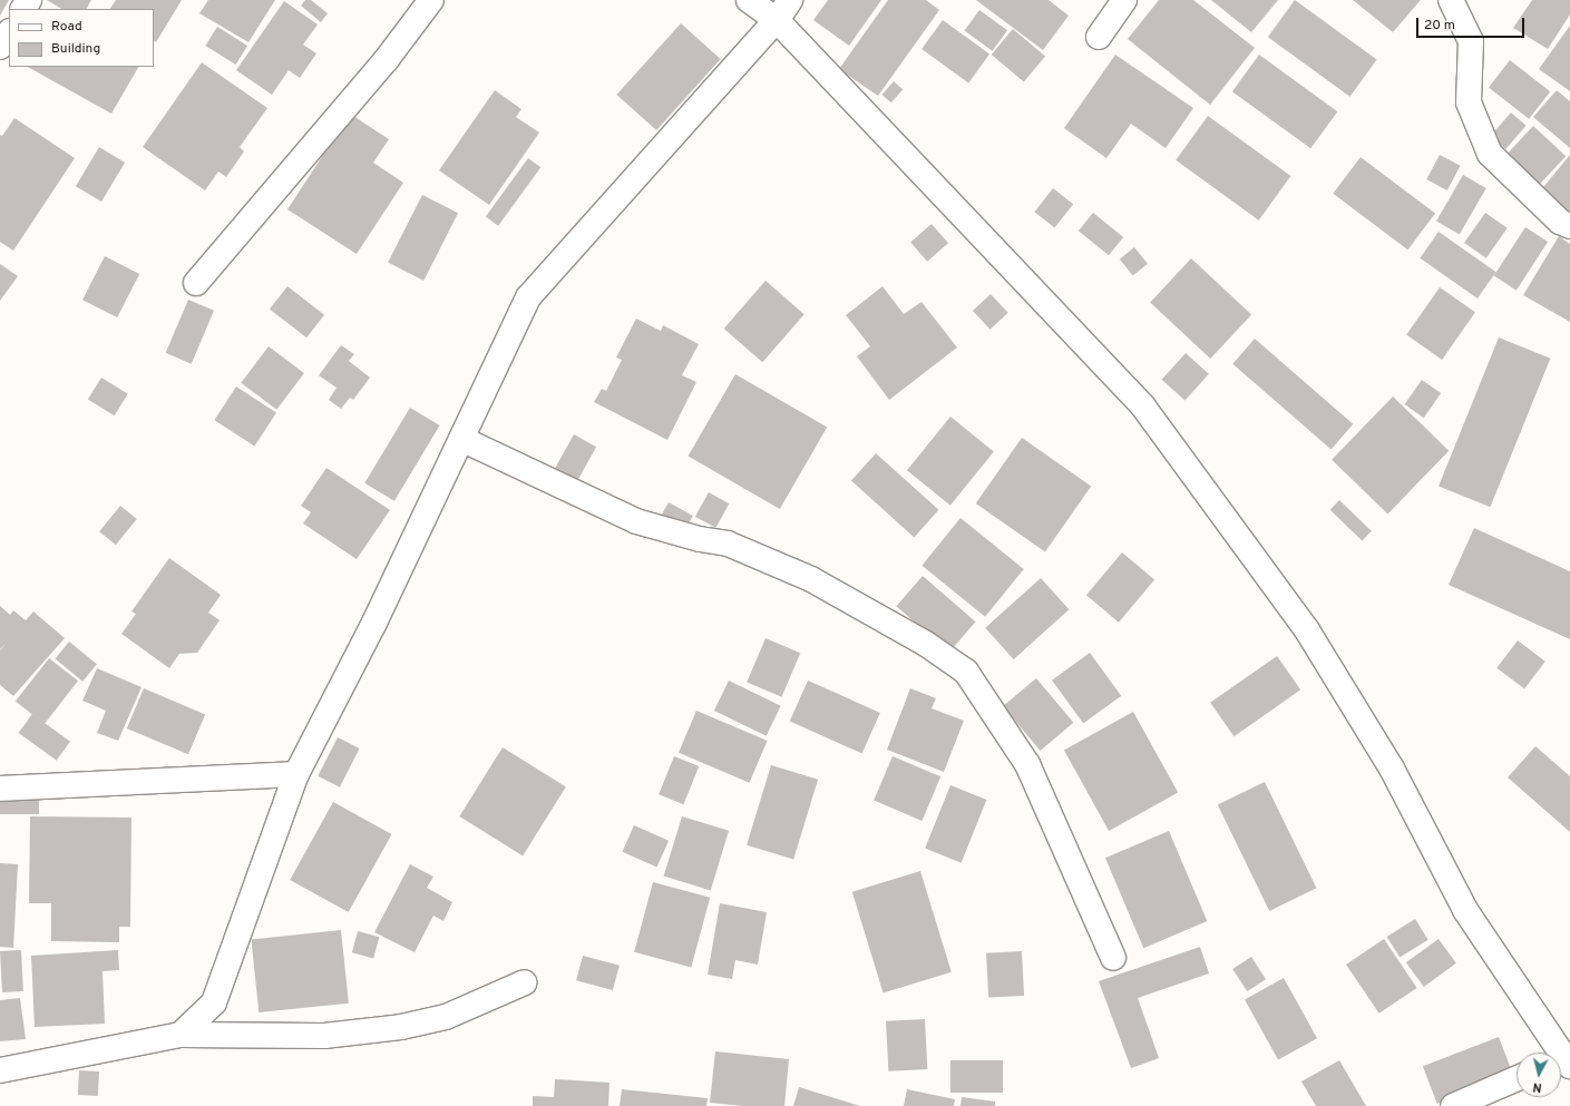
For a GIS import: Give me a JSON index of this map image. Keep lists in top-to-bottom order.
{
  "legend": ["Road", "Building"],
  "scale_bar": "20 m",
  "north": "bottom"
}
